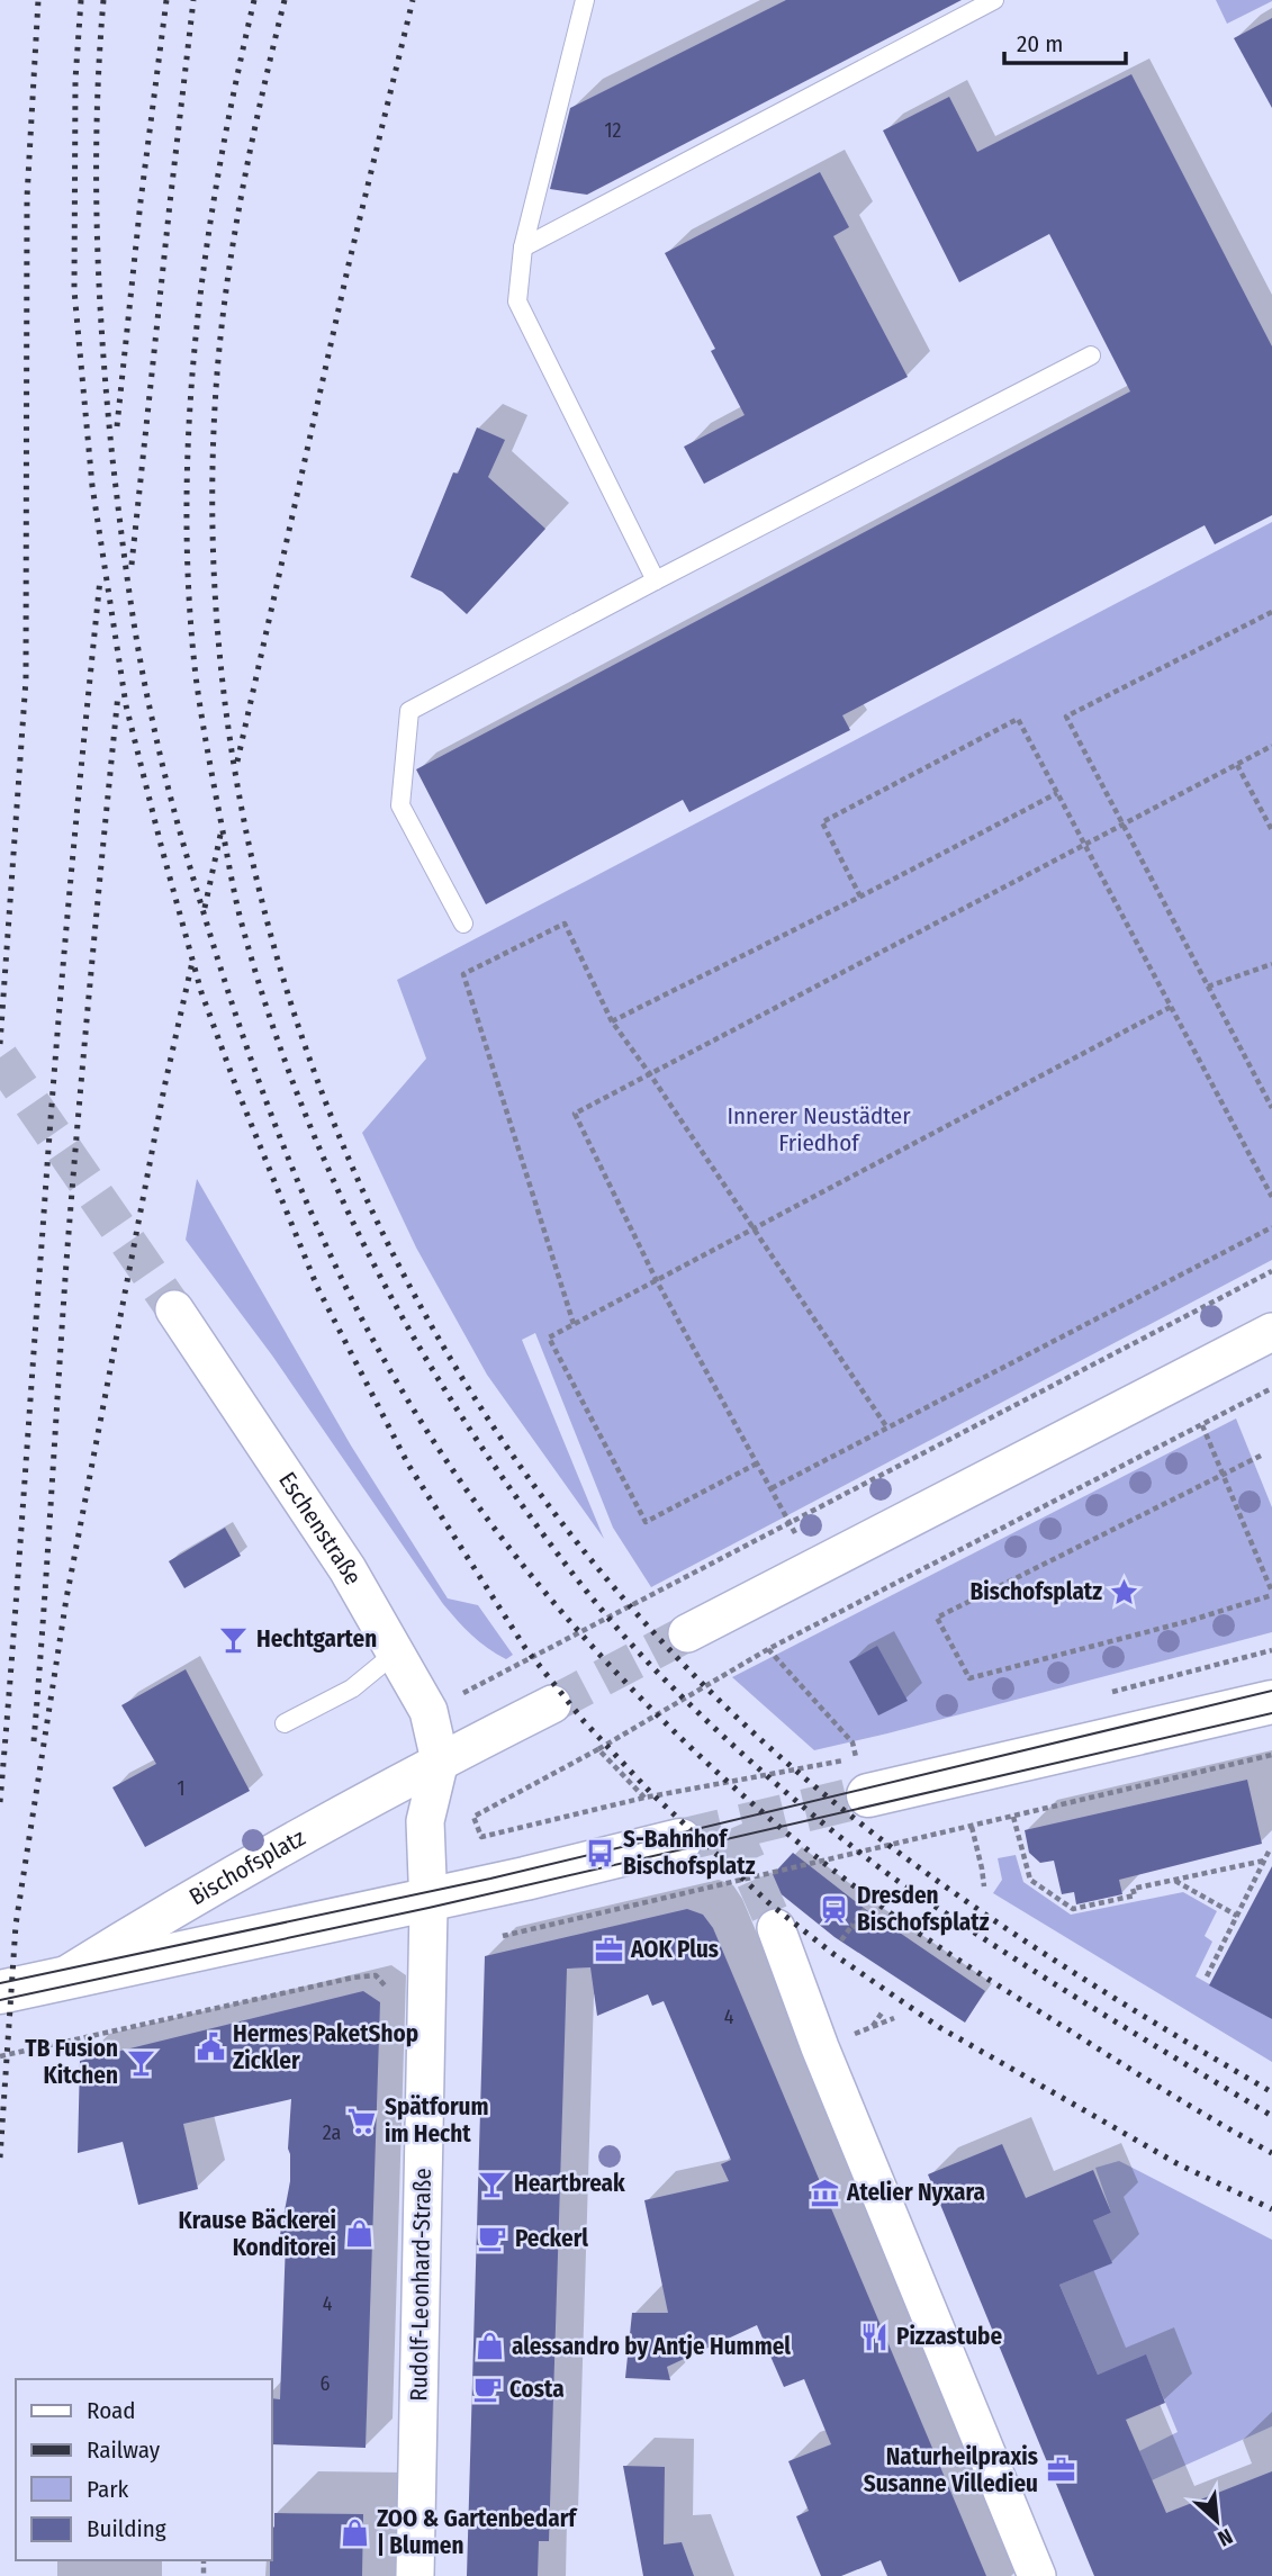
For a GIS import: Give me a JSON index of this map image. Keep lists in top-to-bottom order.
{
  "streets": {
    "main road": ["Bischofsplatz"],
    "street": ["Eschenstraße", "Rudolf-Leonhard-Straße"]
  },
  "crossings": [
    ["Eschenstraße", "Bischofsplatz"],
    ["Bischofsplatz", "Rudolf-Leonhard-Straße"]
  ],
  "parks": ["Innerer Neustädter Friedhof"],
  "places": {
    "place": ["Bischofsplatz"],
    "bar": ["Hechtgarten", "TB Fusion Kitchen", "Heartbreak"],
    "bus stop": ["S-Bahnhof Bischofsplatz"],
    "station": ["Dresden Bischofsplatz"],
    "office": ["AOK Plus", "Naturheilpraxis Susanne Villedieu"],
    "public building": ["Hermes PaketShop Zickler"],
    "supermarket": ["Spätforum im Hecht"],
    "museum": ["Atelier Nyxara"],
    "shop": ["Krause Bäckerei Konditorei", "alessandro by Antje Hummel", "ZOO & Gartenbedarf | Blumen"],
    "cafe": ["Peckerl", "Costa"],
    "restaurant": ["Pizzastube"]
  },
  "house_numbers": [
    "12",
    "1",
    "4",
    "2a",
    "4",
    "6"
  ],
  "legend": [
    "Road",
    "Railway",
    "Park",
    "Building"
  ],
  "scale_bar": "20 m",
  "north": "bottom right"
}
